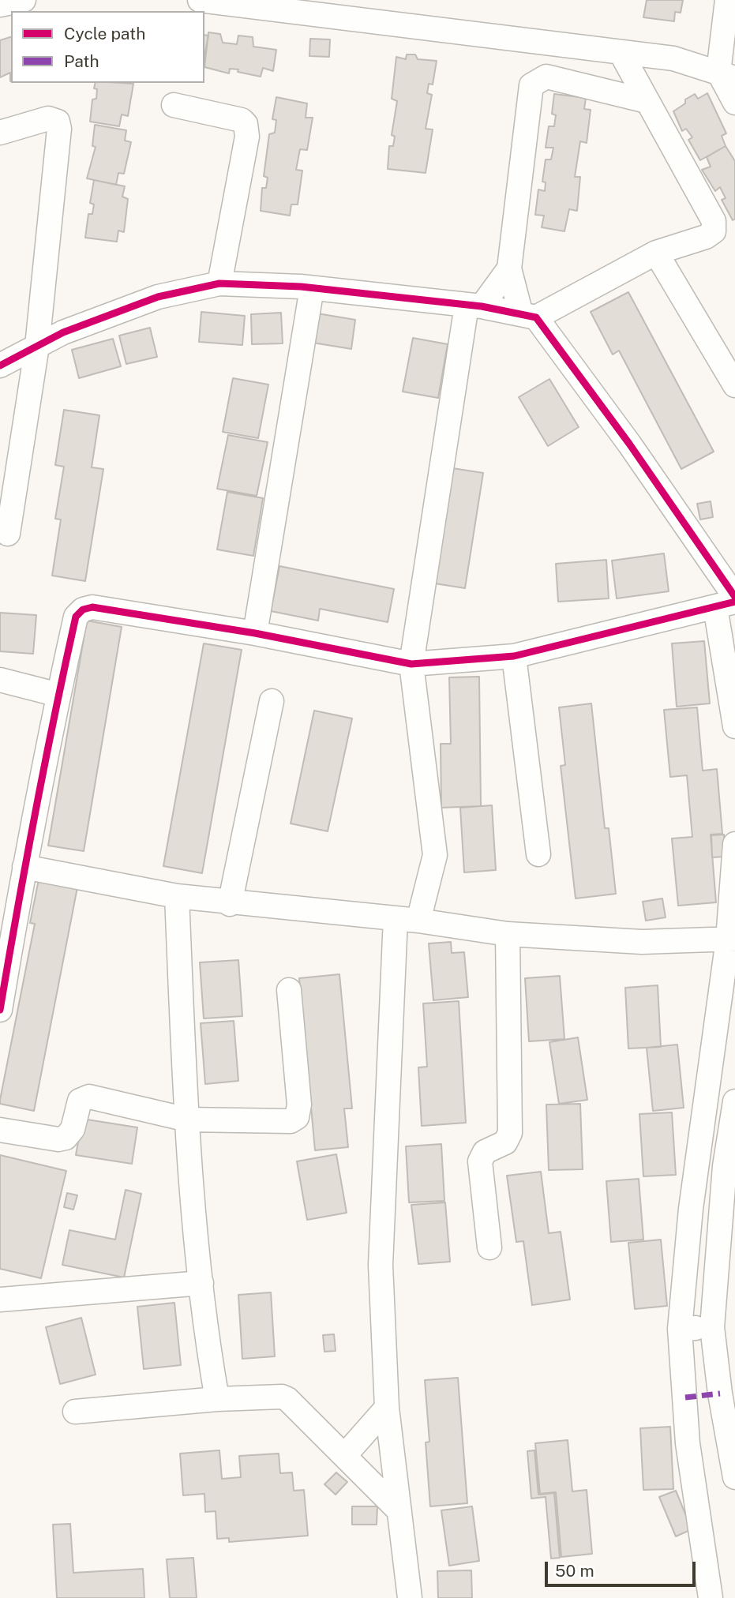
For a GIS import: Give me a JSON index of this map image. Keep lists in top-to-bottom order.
{
  "legend": ["Cycle path", "Path"],
  "scale_bar": "50 m"
}
